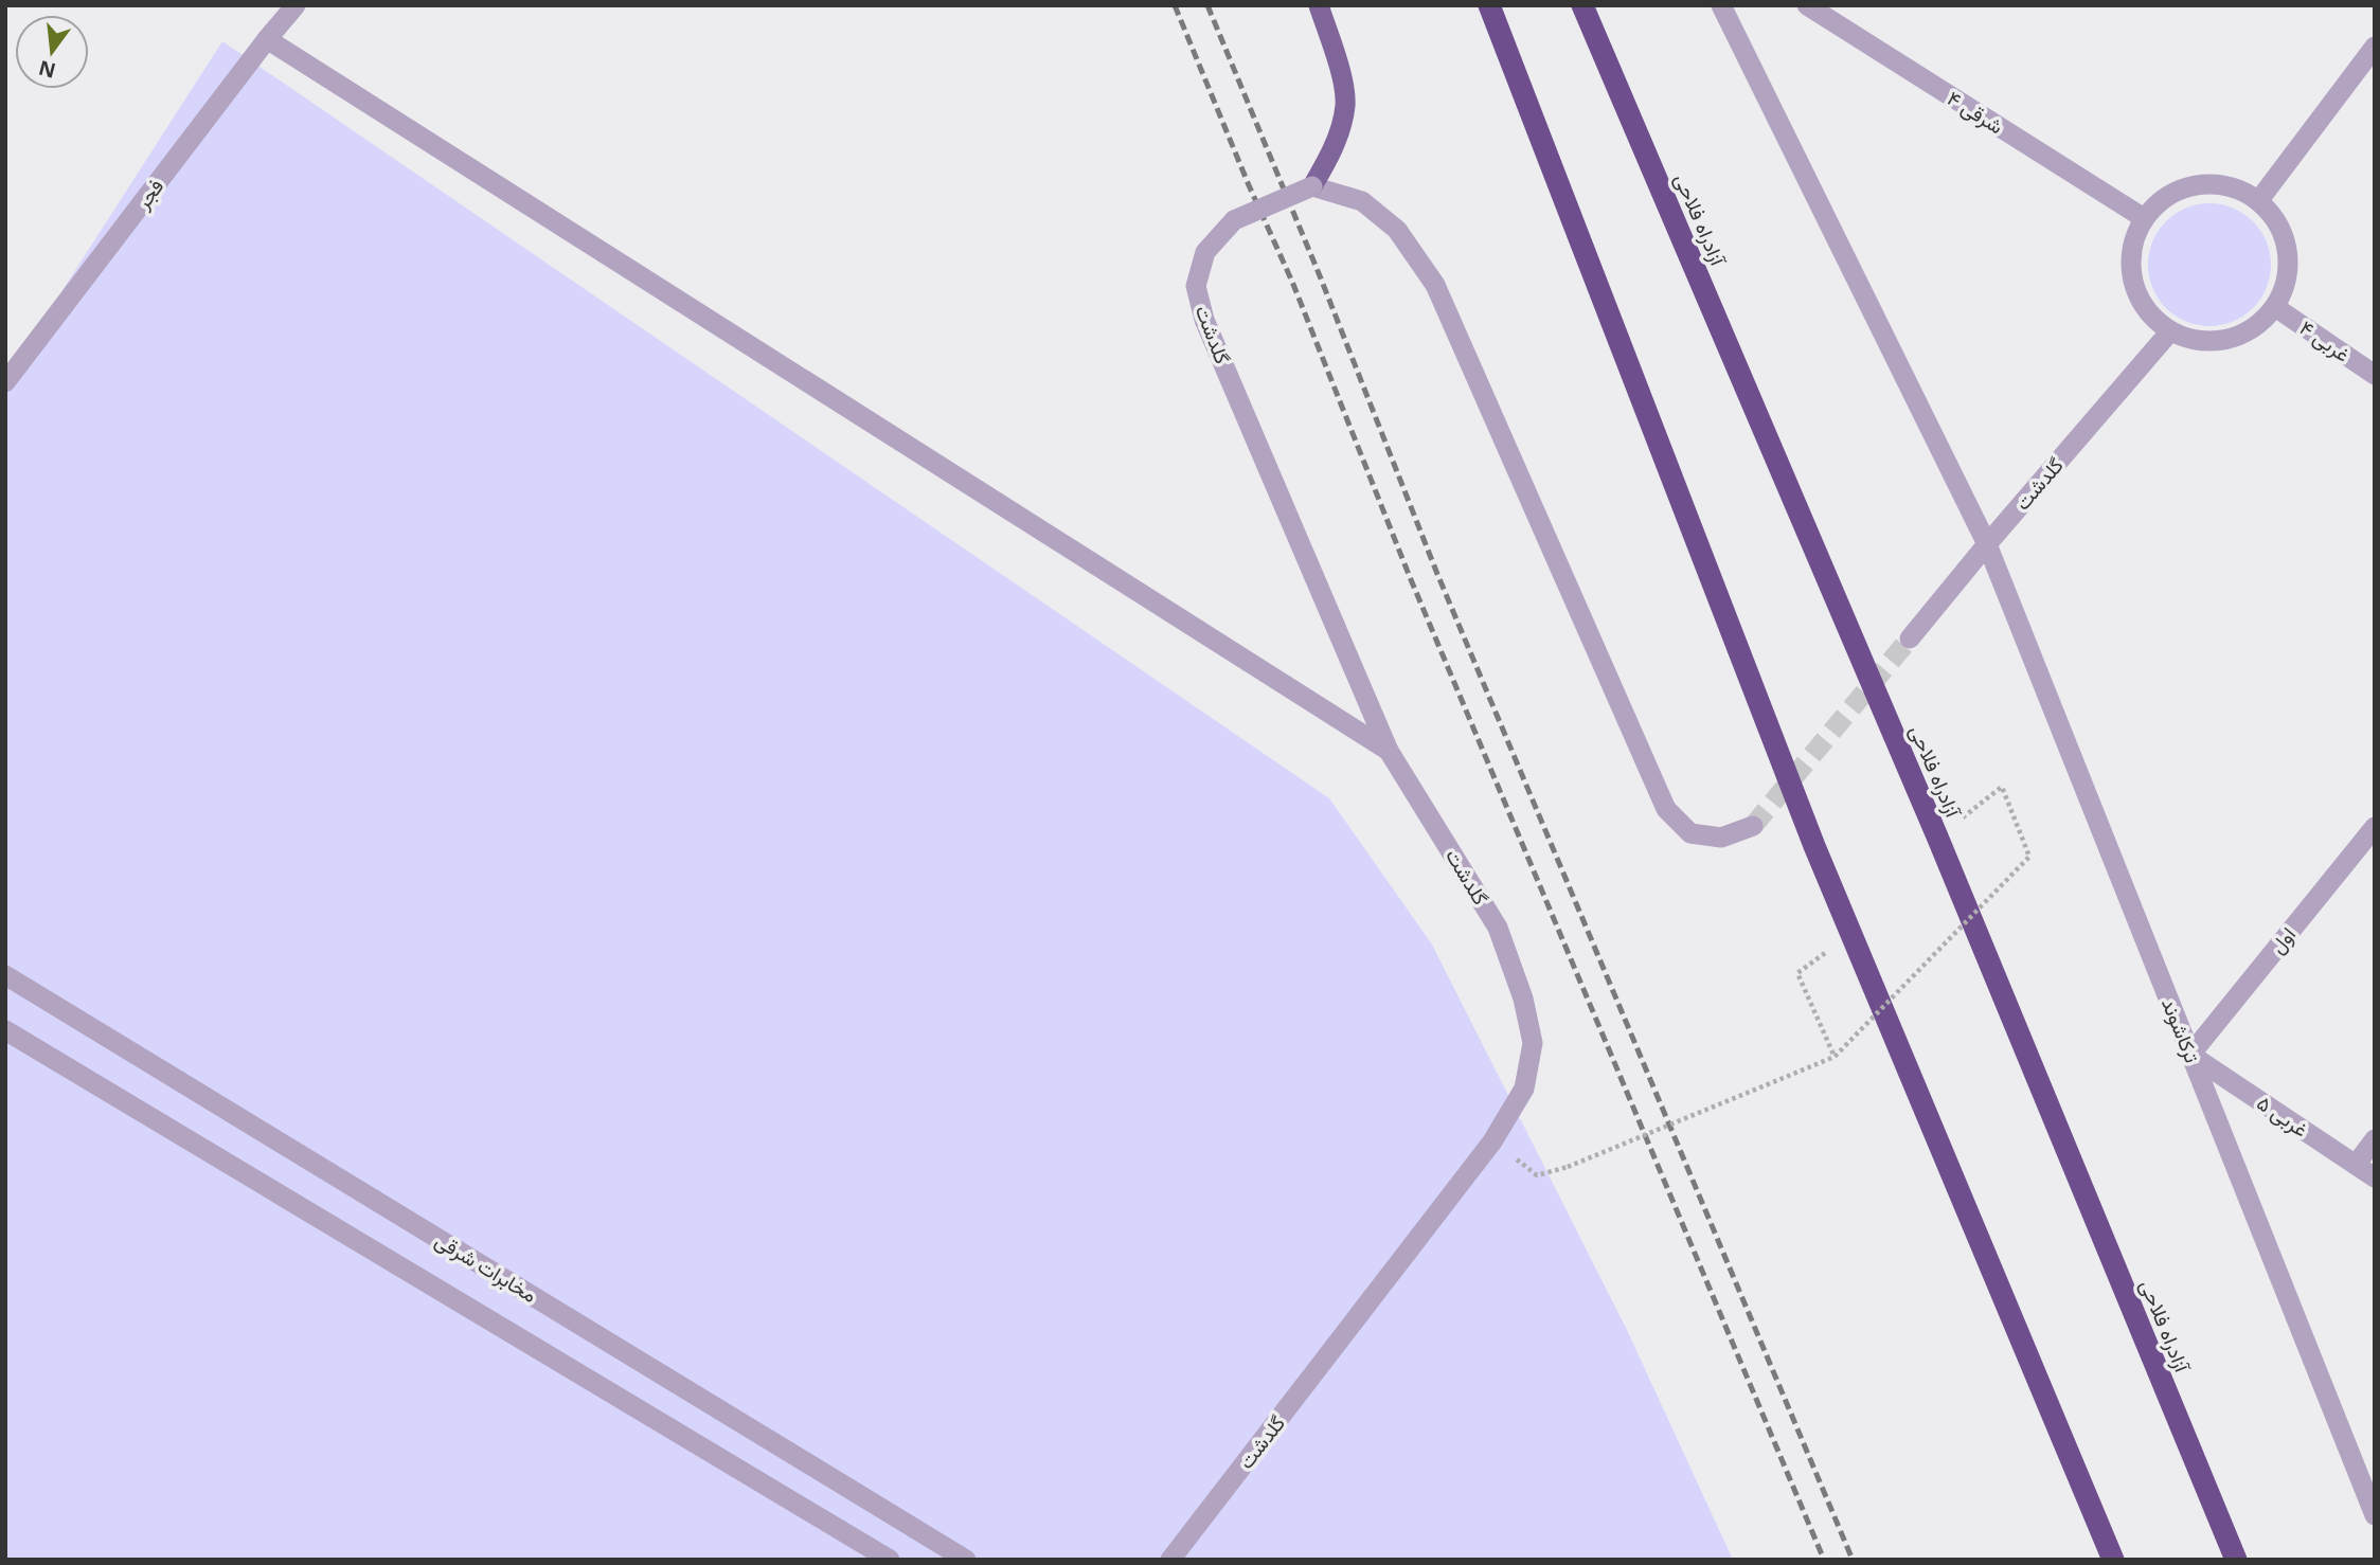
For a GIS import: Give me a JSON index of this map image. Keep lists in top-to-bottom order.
{
  "streets": {
    "highway": ["آزادراه فلاحی"],
    "street": [
      "۴ شرقی",
      "فجر",
      "گلدشت",
      "۴ غربی",
      "اول",
      "ترکاشوند",
      "۵ غربی",
      "مخابرات شرقی"
    ]
  },
  "crossings": [
    ["۴ شرقی", "گلدشت"],
    ["۴ شرقی", "۴ غربی"],
    ["گلدشت", "۴ غربی"],
    ["گلدشت", "ترکاشوند"],
    ["اول", "ترکاشوند"],
    ["اول", "۵ غربی"],
    ["ترکاشوند", "۵ غربی"]
  ],
  "north": "bottom"
}
